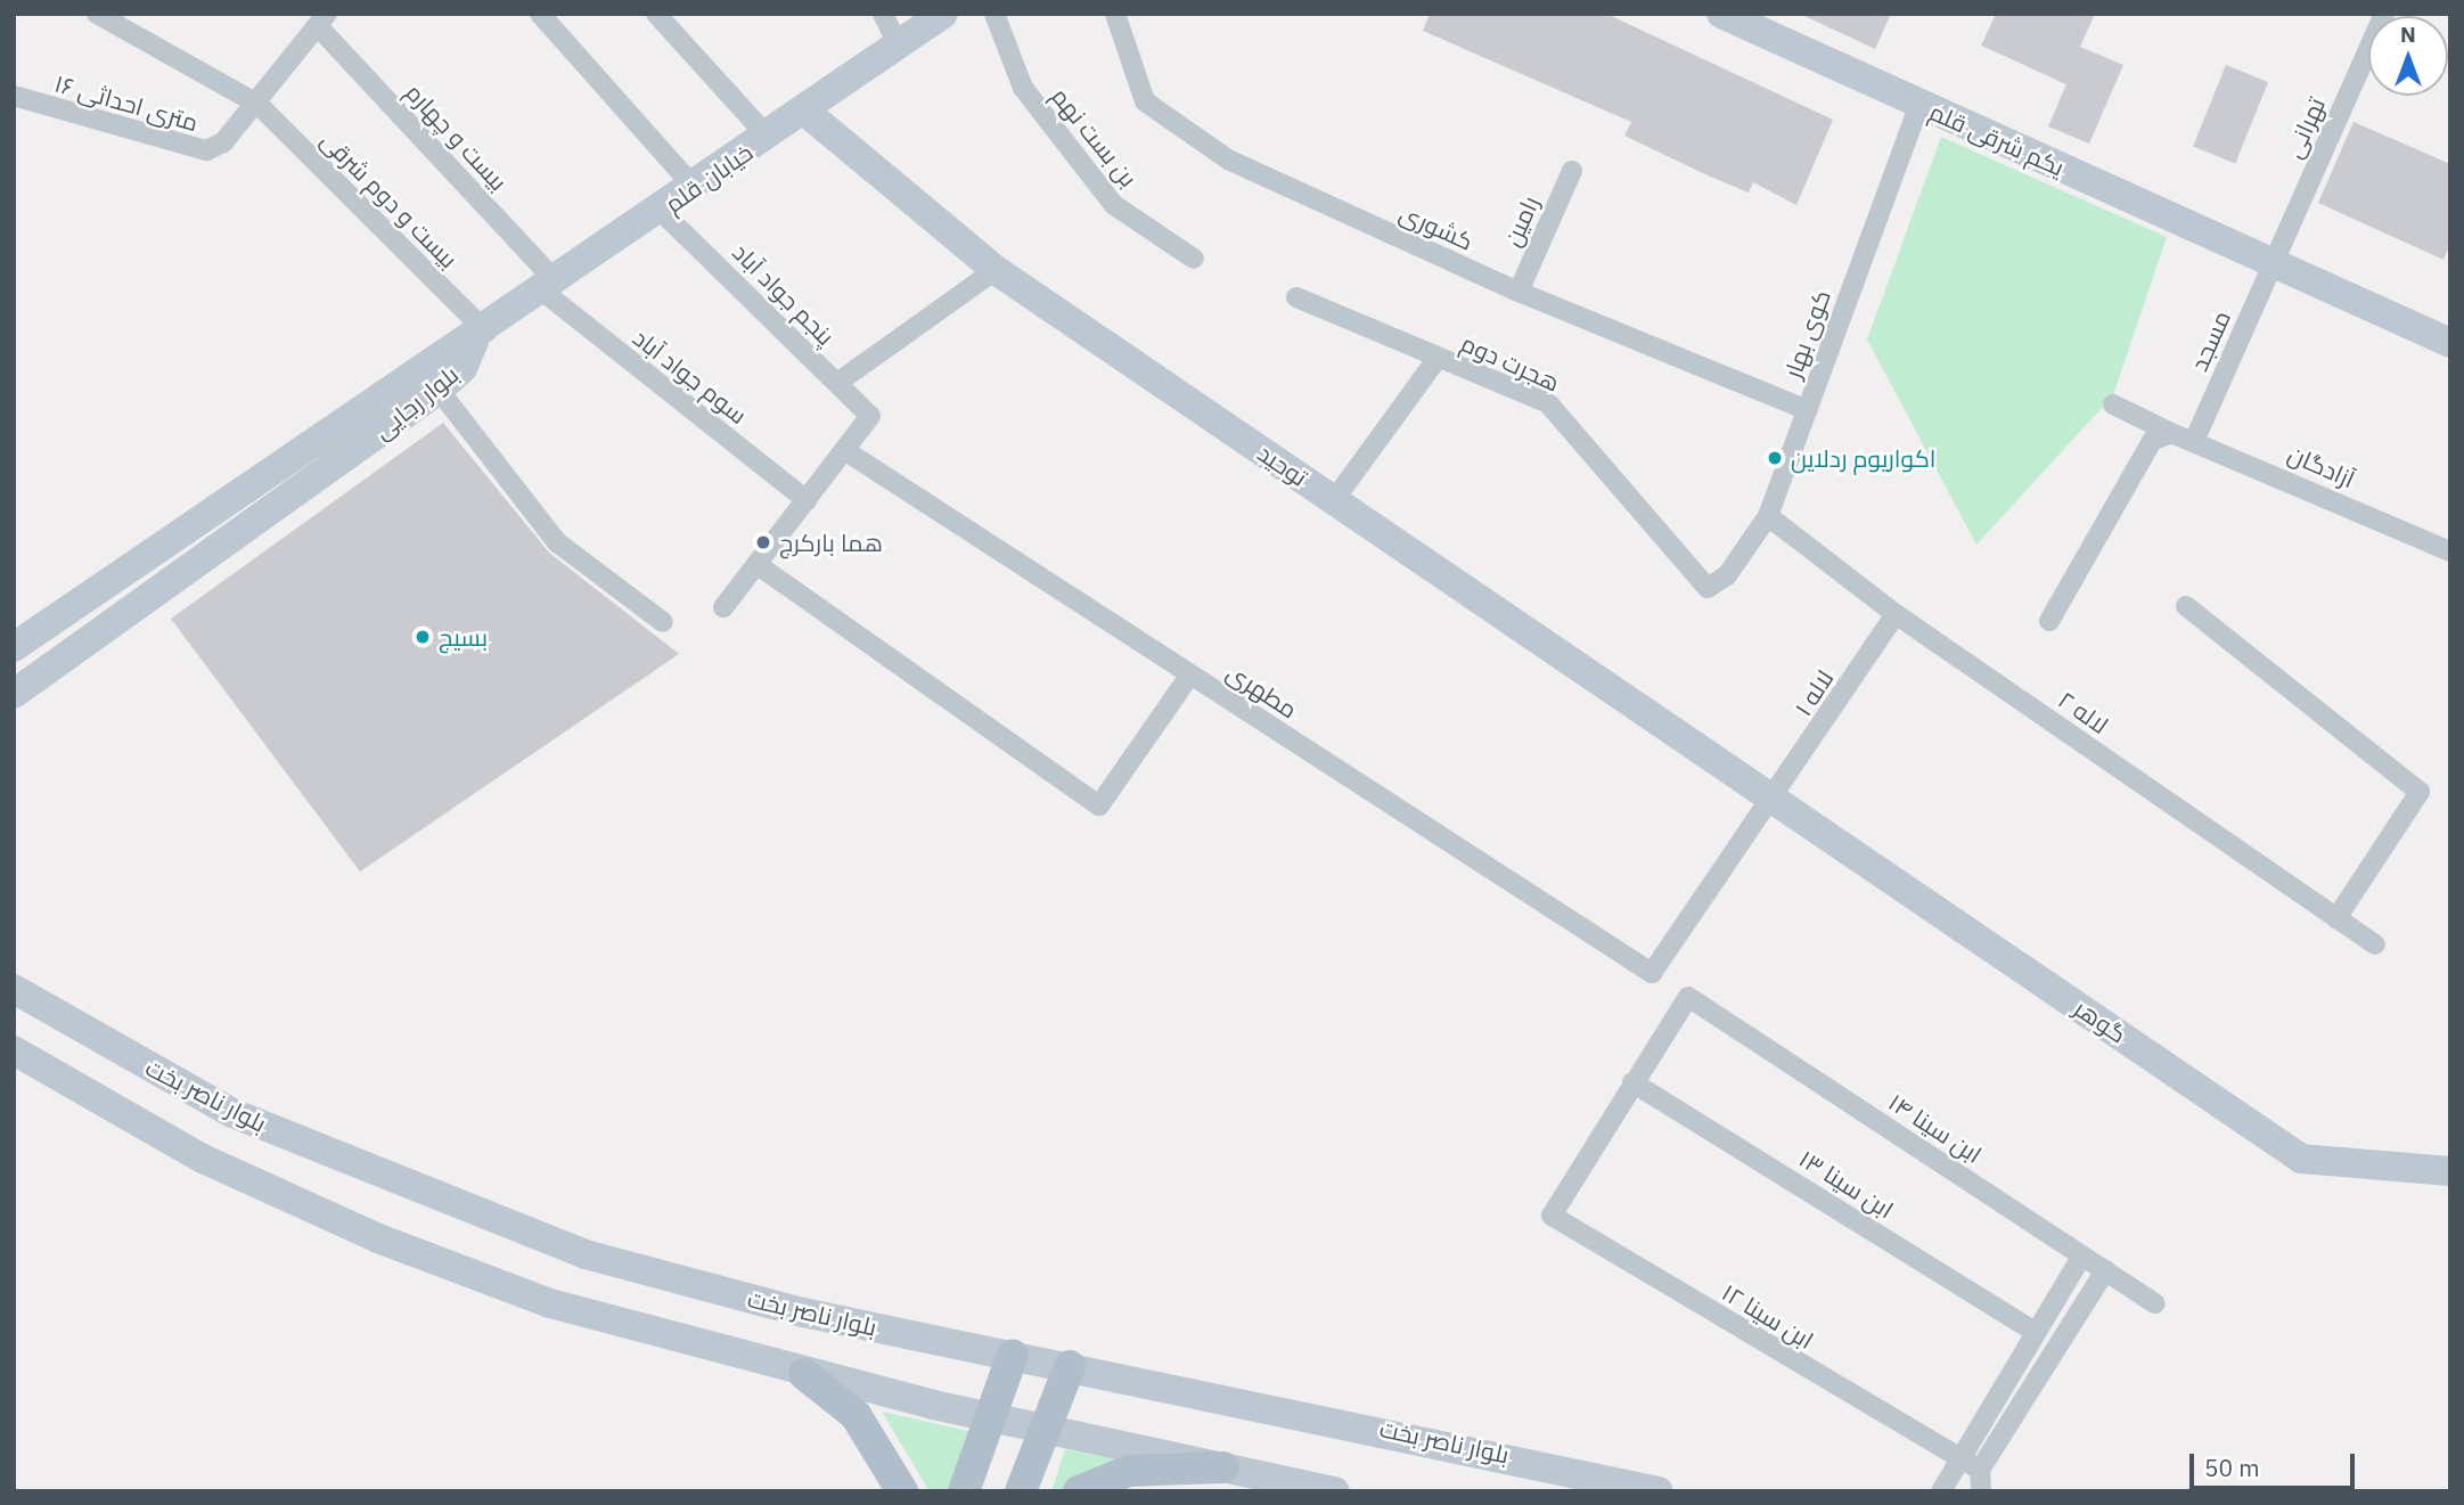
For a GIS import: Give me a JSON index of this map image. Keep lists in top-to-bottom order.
{
  "streets": {
    "main road": [
      "یکم شرقی قلم",
      "خیابان قلم",
      "بلوار رجایی",
      "توحید",
      "گوهر",
      "بلوار ناصر بخت"
    ],
    "street": [
      "۱۶ متری احداثی",
      "تهرانی",
      "بیست و چهارم",
      "بن بست نهم",
      "بیست و دوم شرقی",
      "رامین",
      "کشوری",
      "پنجم جواد آباد",
      "کوی بهار",
      "مسجد",
      "هجرت دوم",
      "سوم جواد آباد",
      "آزادگان",
      "مطهری",
      "لاله ۱",
      "لاله ۲",
      "ابن سینا ۱۴",
      "ابن سینا ۱۳",
      "ابن سینا ۱۲"
    ]
  },
  "crossings": [
    ["۱۶ متری احداثی", "بیست و دوم شرقی"],
    ["تهرانی", "یکم شرقی قلم"],
    ["تهرانی", "مسجد"],
    ["بیست و چهارم", "خیابان قلم"],
    ["بیست و چهارم", "سوم جواد آباد"],
    ["یکم شرقی قلم", "کوی بهار"],
    ["یکم شرقی قلم", "مسجد"],
    ["خیابان قلم", "بیست و دوم شرقی"],
    ["خیابان قلم", "پنجم جواد آباد"],
    ["خیابان قلم", "سوم جواد آباد"],
    ["خیابان قلم", "بلوار رجایی"],
    ["خیابان قلم", "توحید"],
    ["بیست و دوم شرقی", "بلوار رجایی"],
    ["رامین", "کشوری"],
    ["کشوری", "کوی بهار"],
    ["پنجم جواد آباد", "مطهری"],
    ["کوی بهار", "هجرت دوم"],
    ["کوی بهار", "لاله ۲"],
    ["مسجد", "آزادگان"],
    ["توحید", "لاله ۱"],
    ["توحید", "گوهر"],
    ["مطهری", "لاله ۱"],
    ["لاله ۱", "لاله ۲"],
    ["لاله ۱", "گوهر"],
    ["ابن سینا ۱۴", "ابن سینا ۱۳"],
    ["ابن سینا ۱۴", "ابن سینا ۱۲"],
    ["ابن سینا ۱۳", "ابن سینا ۱۲"]
  ],
  "places": ["اکواریوم ردلاین", "هما بارکرج", "بسیج"],
  "scale_bar": "50 m",
  "north": "top"
}
